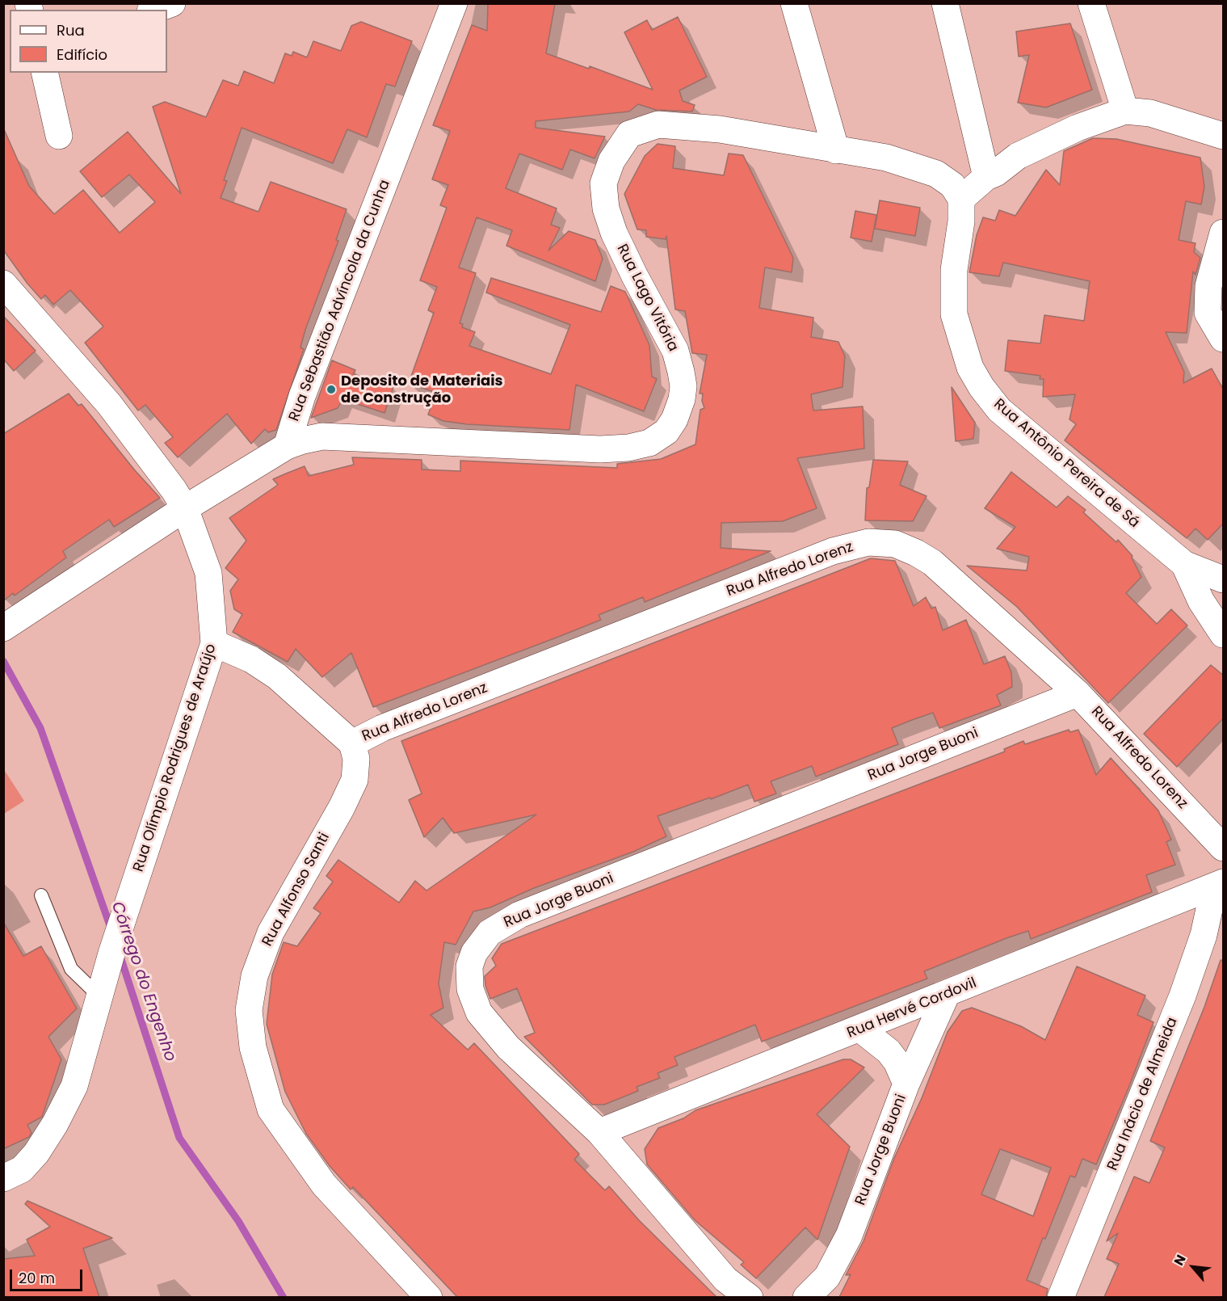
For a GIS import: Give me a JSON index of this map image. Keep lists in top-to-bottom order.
{
  "streets": {
    "street": [
      "Rua Lago Vitória",
      "Rua Sebastião Advíncola da Cunha",
      "Rua Antônio Pereira de Sá",
      "Rua Alfredo Lorenz",
      "Rua Jorge Buoni",
      "Rua Olímpio Rodrigues de Araújo",
      "Rua Alfonso Santi",
      "Rua Hervé Cordovil",
      "Rua Inácio de Almeida"
    ]
  },
  "crossings": [
    ["Rua Lago Vitória", "Rua Sebastião Advíncola da Cunha"],
    ["Rua Lago Vitória", "Rua Antônio Pereira de Sá"],
    ["Rua Alfredo Lorenz", "Rua Jorge Buoni"],
    ["Rua Alfredo Lorenz", "Rua Alfonso Santi"],
    ["Rua Jorge Buoni", "Rua Hervé Cordovil"],
    ["Rua Hervé Cordovil", "Rua Inácio de Almeida"]
  ],
  "water": ["Córrego do Engenho"],
  "places": ["Deposito de Materiais de Construção"],
  "legend": ["Rua", "Edifício"],
  "scale_bar": "20 m",
  "north": "top left"
}
